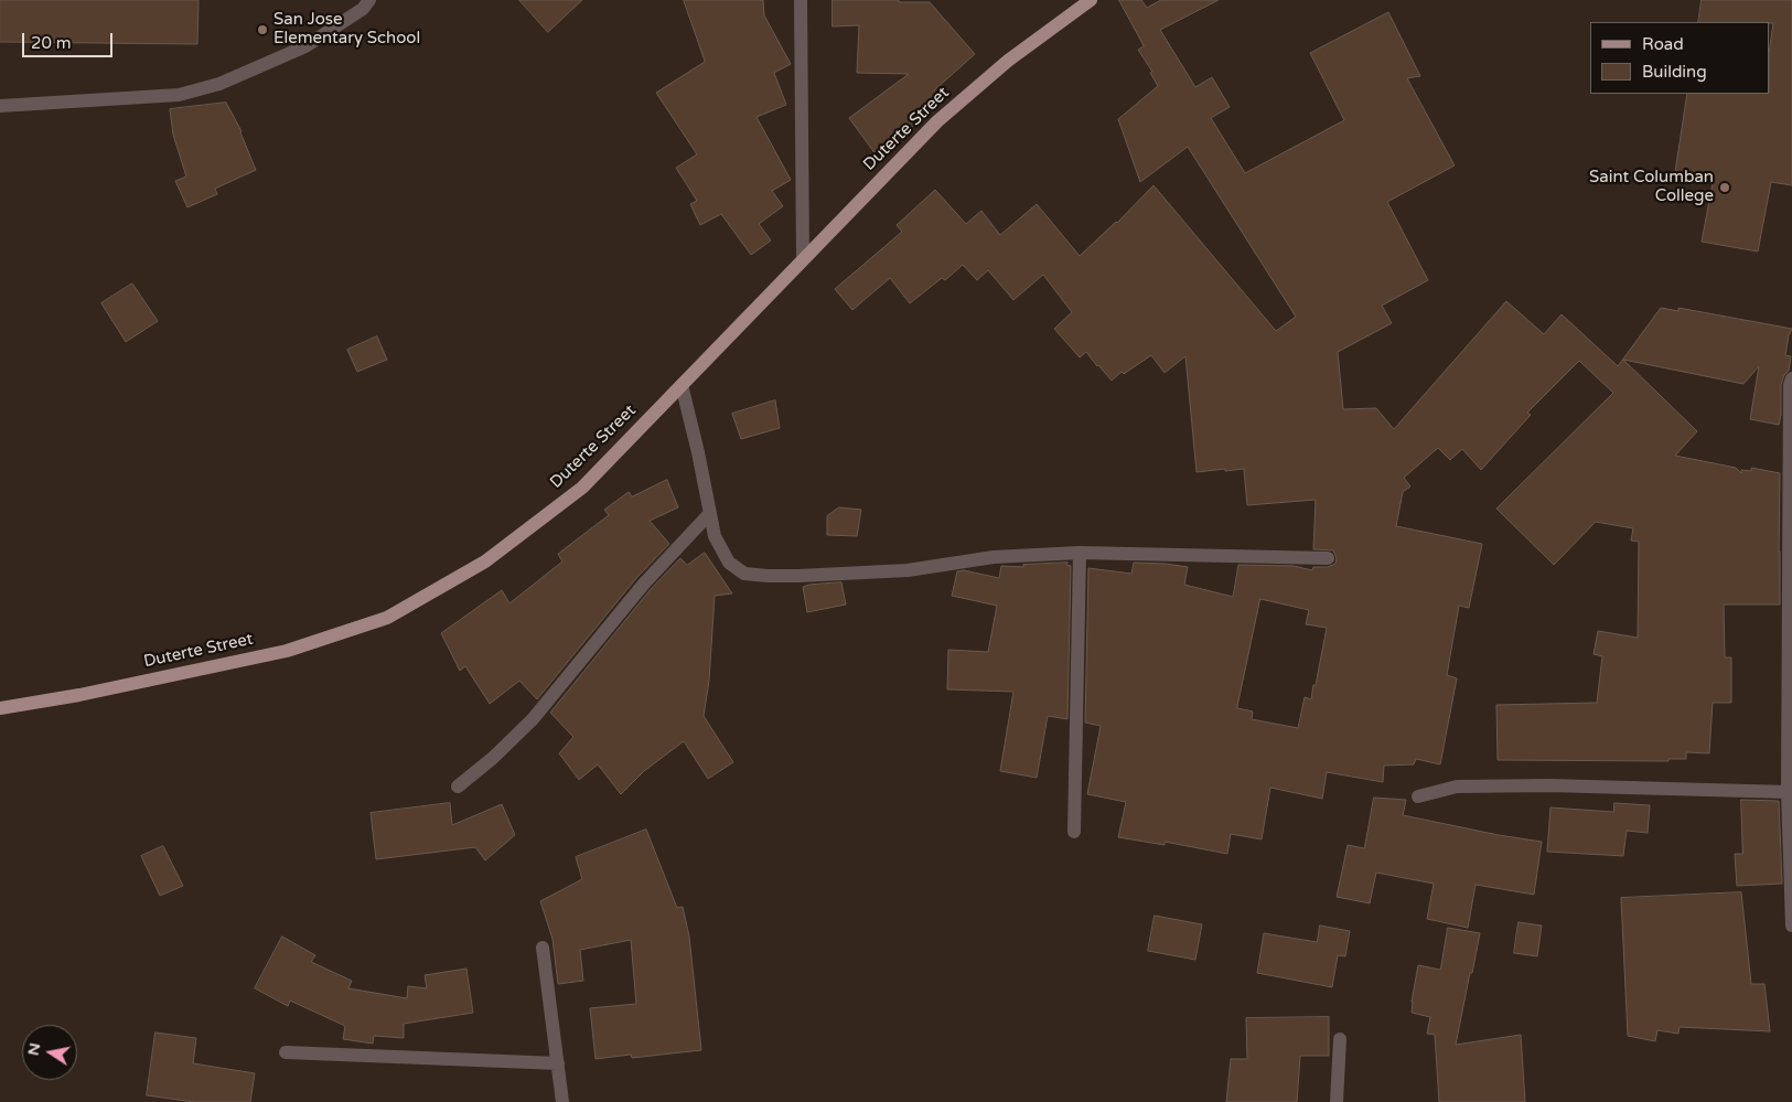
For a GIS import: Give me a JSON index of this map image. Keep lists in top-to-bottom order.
{
  "streets": {
    "main road": ["Duterte Street"]
  },
  "places": ["San Jose Elementary School", "Saint Columban College"],
  "legend": ["Road", "Building"],
  "scale_bar": "20 m",
  "north": "left"
}
